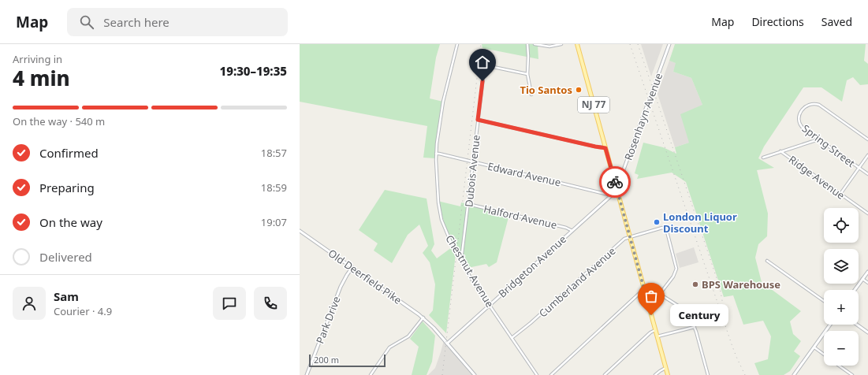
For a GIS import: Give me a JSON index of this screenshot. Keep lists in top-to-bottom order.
{
  "streets": {
    "main road": ["NJ 77"],
    "street": [
      "Rosenhayn Avenue",
      "Spring Street",
      "Dubois Avenue",
      "Edward Avenue",
      "Ridge Avenue",
      "Halford Avenue",
      "Bridgeton Avenue",
      "Chestnut Avenue",
      "Old Deerfield Pike",
      "Cumberland Avenue",
      "Park Drive"
    ]
  },
  "crossings": [
    ["NJ 77", "Rosenhayn Avenue"],
    ["NJ 77", "Bridgeton Avenue"],
    ["NJ 77", "Cumberland Avenue"],
    ["Rosenhayn Avenue", "Bridgeton Avenue"],
    ["Dubois Avenue", "Edward Avenue"],
    ["Dubois Avenue", "Halford Avenue"],
    ["Dubois Avenue", "Chestnut Avenue"],
    ["Edward Avenue", "Bridgeton Avenue"],
    ["Edward Avenue", "Chestnut Avenue"],
    ["Halford Avenue", "Bridgeton Avenue"],
    ["Bridgeton Avenue", "Chestnut Avenue"],
    ["Bridgeton Avenue", "Old Deerfield Pike"],
    ["Chestnut Avenue", "Cumberland Avenue"],
    ["Old Deerfield Pike", "Park Drive"]
  ],
  "places": [
    "Tio Santos",
    "London Liquor Discount",
    "BPS Warehouse",
    "Century"
  ],
  "scale_bar": "200 m",
  "page": {
    "header": "Map",
    "search": "Search here",
    "nav": ["Map", "Directions", "Saved"],
    "heading": ["4 min", "Arriving in", "19:30–19:35"],
    "panel": ["Sam", "Courier · 4.9"],
    "bar": "On the way · 540 m",
    "list": [
      ["Confirmed", "18:57"],
      ["Preparing", "18:59"],
      ["On the way", "19:07"],
      "Delivered"
    ],
    "map_buttons": ["+", "−"],
    "bubble": "Century",
    "scale": "200 m"
  }
}
